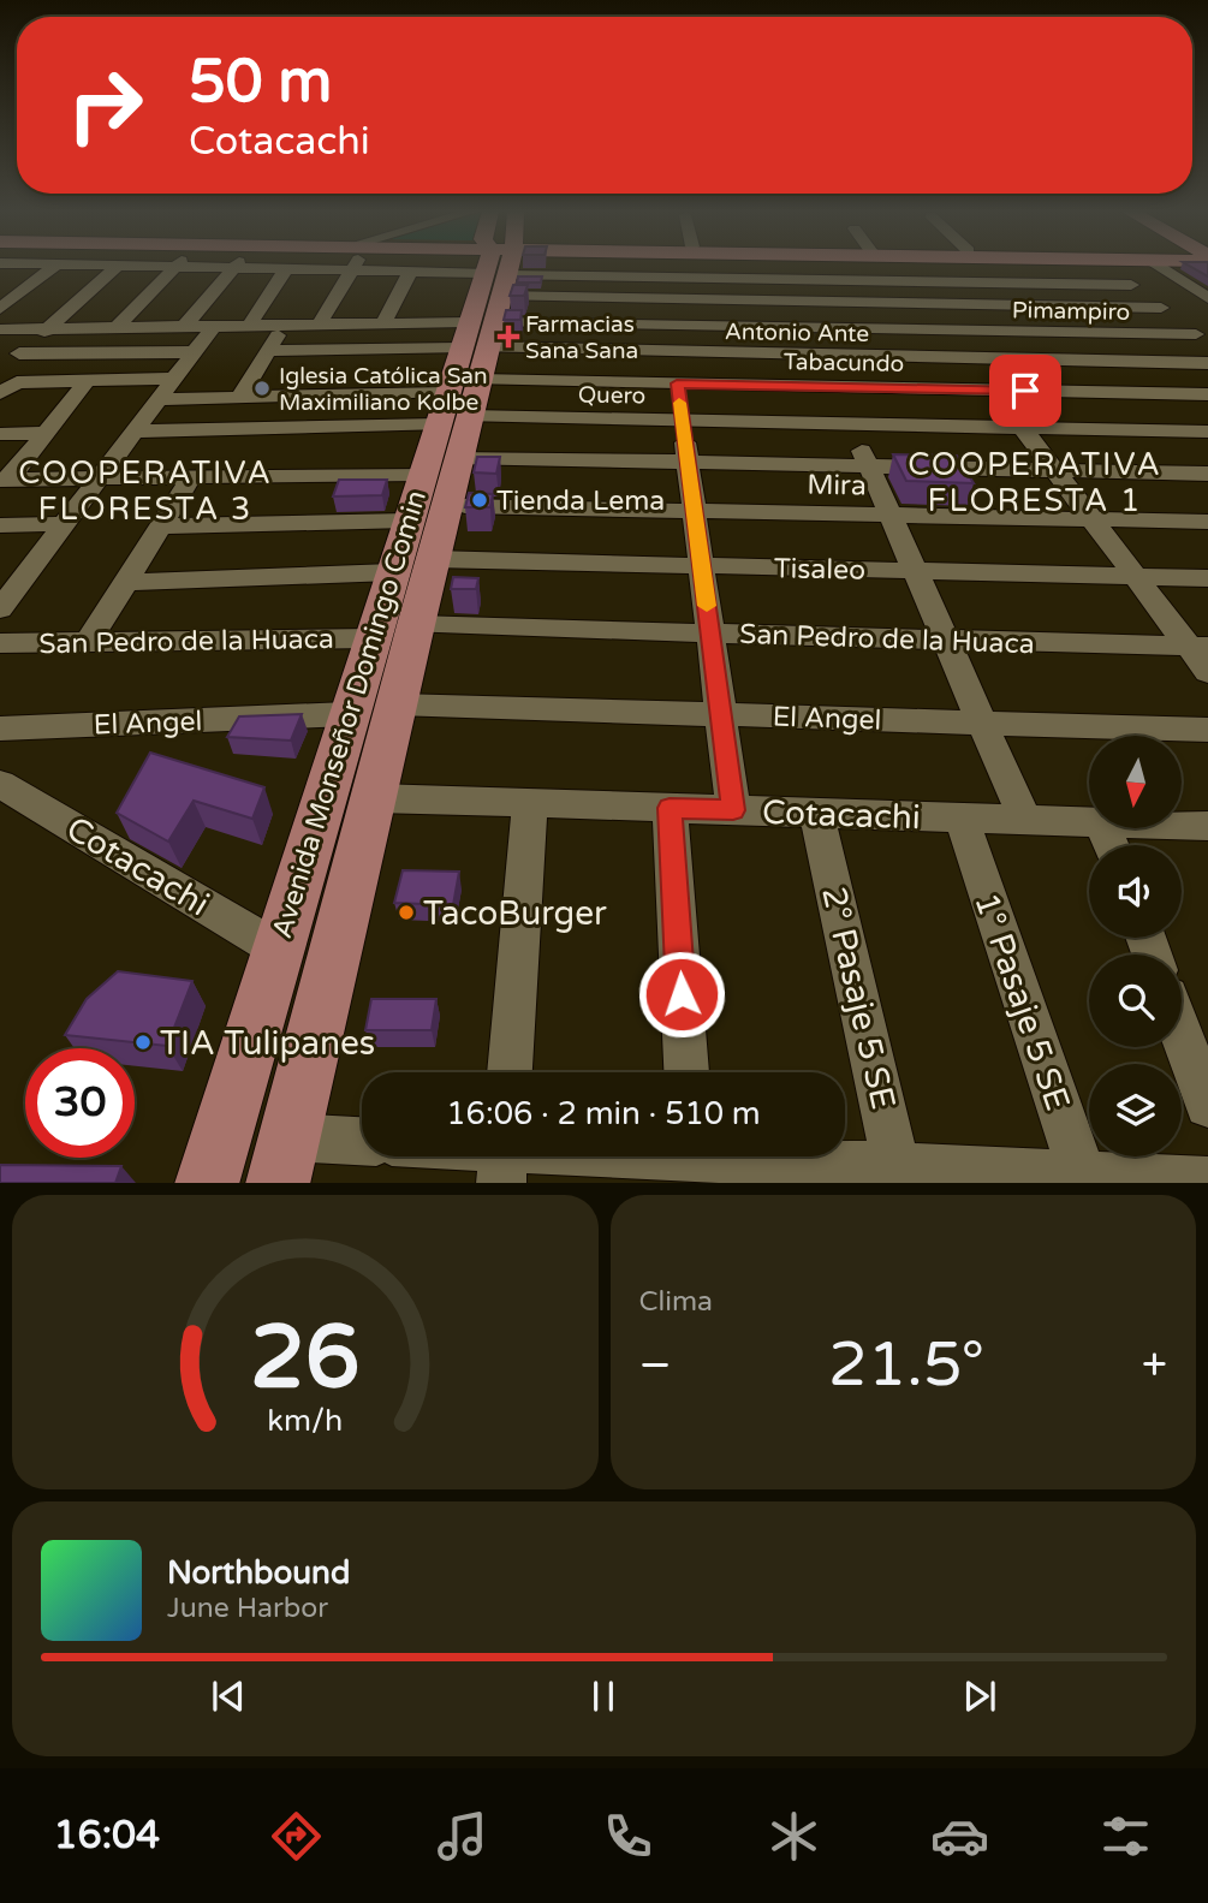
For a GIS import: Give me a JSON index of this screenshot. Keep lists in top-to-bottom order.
{
  "streets": {
    "main road": ["Avenida Monseñor Domingo Comin"],
    "street": [
      "Pimampiro",
      "Antonio Ante",
      "Tabacundo",
      "Quero",
      "Mira",
      "Tisaleo",
      "San Pedro de la Huaca",
      "El Angel",
      "Cotacachi",
      "2° Pasaje 5 SE",
      "1° Pasaje 5 SE"
    ]
  },
  "crossings": [
    ["Pimampiro", "Antonio Ante"],
    ["Pimampiro", "Tabacundo"],
    ["Pimampiro", "Quero"],
    ["Pimampiro", "Avenida Monseñor Domingo Comin"],
    ["Antonio Ante", "Tabacundo"],
    ["Antonio Ante", "Quero"],
    ["Antonio Ante", "Avenida Monseñor Domingo Comin"],
    ["Tabacundo", "Quero"],
    ["Tabacundo", "Avenida Monseñor Domingo Comin"],
    ["Quero", "Avenida Monseñor Domingo Comin"],
    ["Tisaleo", "Avenida Monseñor Domingo Comin"],
    ["San Pedro de la Huaca", "Avenida Monseñor Domingo Comin"],
    ["Avenida Monseñor Domingo Comin", "El Angel"],
    ["Avenida Monseñor Domingo Comin", "Cotacachi"],
    ["Cotacachi", "2° Pasaje 5 SE"],
    ["Cotacachi", "1° Pasaje 5 SE"]
  ],
  "districts": ["COOPERATIVA FLORESTA 1", "COOPERATIVA FLORESTA 3"],
  "places": {
    "health": ["Farmacias Sana Sana"],
    "other": [
      "Iglesia Católica San Maximiliano Kolbe",
      "Tienda Lema",
      "TacoBurger",
      "TIA Tulipanes"
    ]
  },
  "north": "bottom",
  "page": {
    "turn": ["50 m", "Cotacachi"],
    "limit": "30",
    "trip": "16:06 · 2 min · 510 m",
    "tile": "Clima",
    "heat": ["−", "21.5°", "+"],
    "song": ["Northbound", "June Harbor"],
    "tabs": "16:04",
    "gauge": ["26", "km/h"]
  }
}
